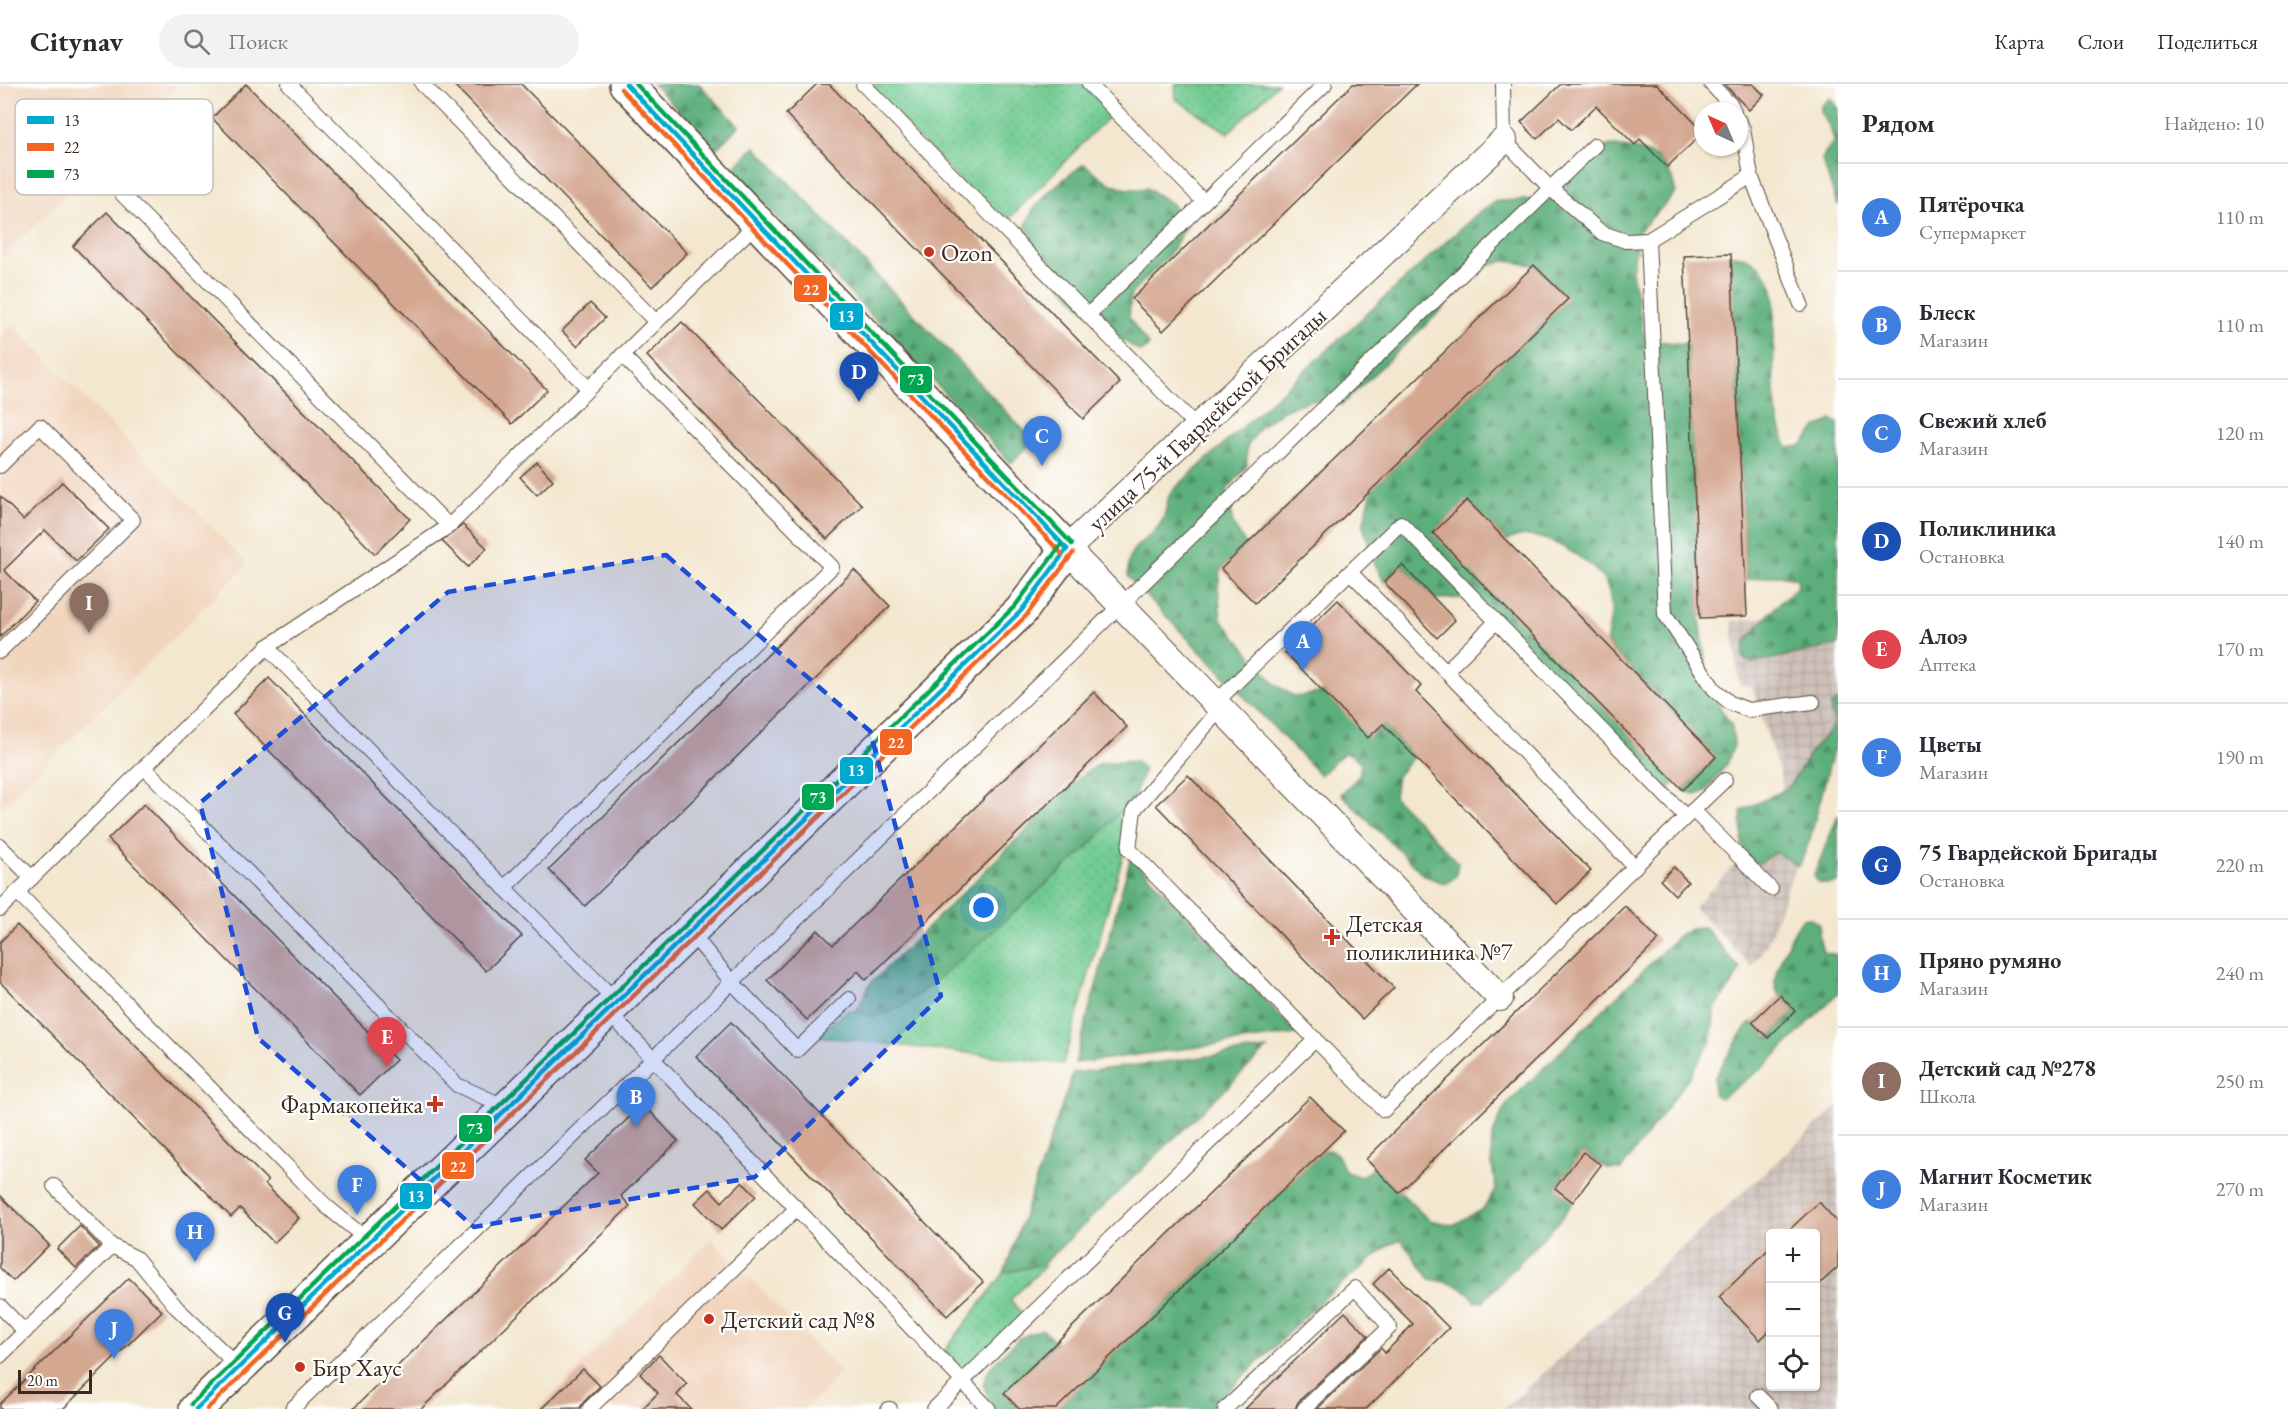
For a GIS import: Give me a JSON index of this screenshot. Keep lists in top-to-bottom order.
{
  "streets": {
    "main road": ["улица 75-й Гвардейской Бригады"]
  },
  "places": {
    "other": ["Ozon", "Детский сад №8", "Бир Хаус"],
    "health": ["Детская поликлиника №7", "Фармакопейка"]
  },
  "lines": ["transit line 13", "transit line 73", "transit line 22"],
  "legend": ["13", "22", "73"],
  "scale_bar": "20 m",
  "north": "top left",
  "page": {
    "header": "Citynav",
    "search": "Поиск",
    "nav": ["Карта", "Слои", "Поделиться"],
    "heading": ["Рядом", "Найдено: 10"],
    "list": [
      {
        "mark": "A",
        "name": "Пятёрочка",
        "note": "Супермаркет",
        "value": "110 m"
      },
      {
        "mark": "B",
        "name": "Блеск",
        "note": "Магазин",
        "value": "110 m"
      },
      {
        "mark": "C",
        "name": "Свежий хлеб",
        "note": "Магазин",
        "value": "120 m"
      },
      {
        "mark": "D",
        "name": "Поликлиника",
        "note": "Остановка",
        "value": "140 m"
      },
      {
        "mark": "E",
        "name": "Алоэ",
        "note": "Аптека",
        "value": "170 m"
      },
      {
        "mark": "F",
        "name": "Цветы",
        "note": "Магазин",
        "value": "190 m"
      },
      {
        "mark": "G",
        "name": "75 Гвардейской Бригады",
        "note": "Остановка",
        "value": "220 m"
      },
      {
        "mark": "H",
        "name": "Пряно румяно",
        "note": "Магазин",
        "value": "240 m"
      },
      {
        "mark": "I",
        "name": "Детский сад №278",
        "note": "Школа",
        "value": "250 m"
      },
      {
        "mark": "J",
        "name": "Магнит Косметик",
        "note": "Магазин",
        "value": "270 m"
      }
    ],
    "pins": [
      "D",
      "C",
      "I",
      "A",
      "E",
      "B",
      "F",
      "H",
      "G",
      "J"
    ],
    "map_buttons": ["+", "−"],
    "scale": "20 m"
  }
}
